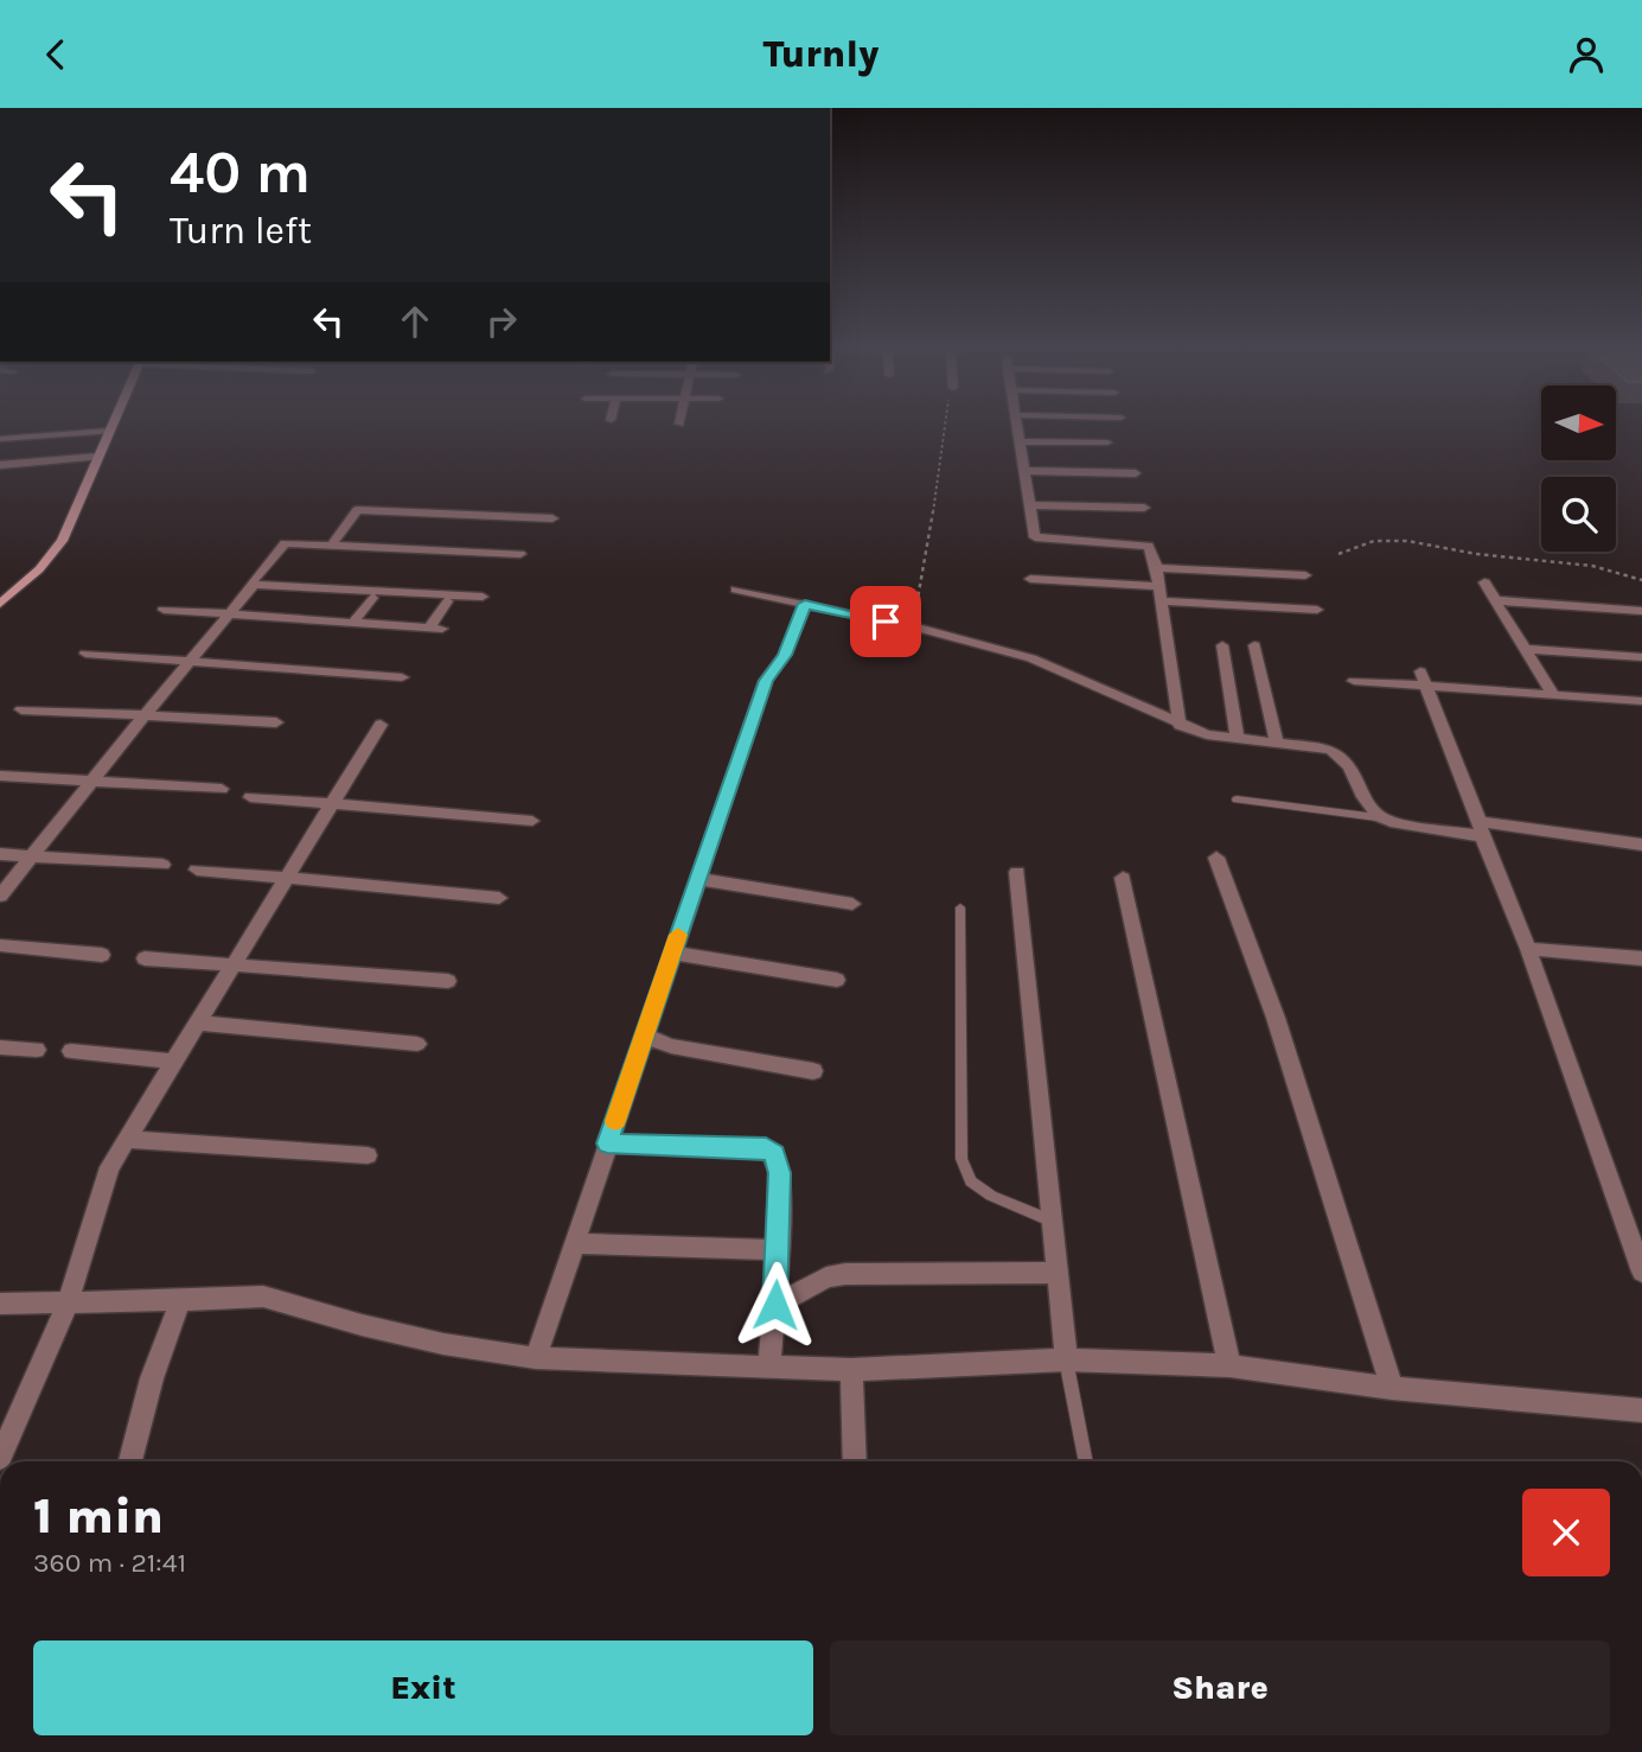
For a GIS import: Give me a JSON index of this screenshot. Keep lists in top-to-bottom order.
{
  "north": "right",
  "page": {
    "header": "Turnly",
    "turn": ["40 m", "Turn left"],
    "heading": ["1 min", "360 m · 21:41"],
    "buttons": ["Exit", "Share"]
  }
}
